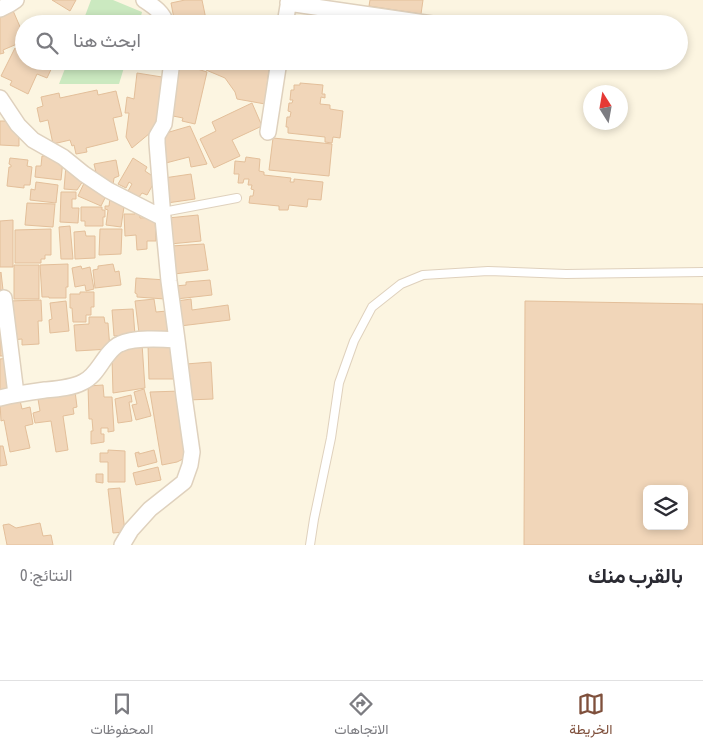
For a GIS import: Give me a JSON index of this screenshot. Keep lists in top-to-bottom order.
{
  "north": "top",
  "page": {
    "search": "ابحث هنا",
    "heading": ["بالقرب منك", "النتائج: 0"],
    "nav": ["الخريطة", "الاتجاهات", "المحفوظات"]
  }
}
